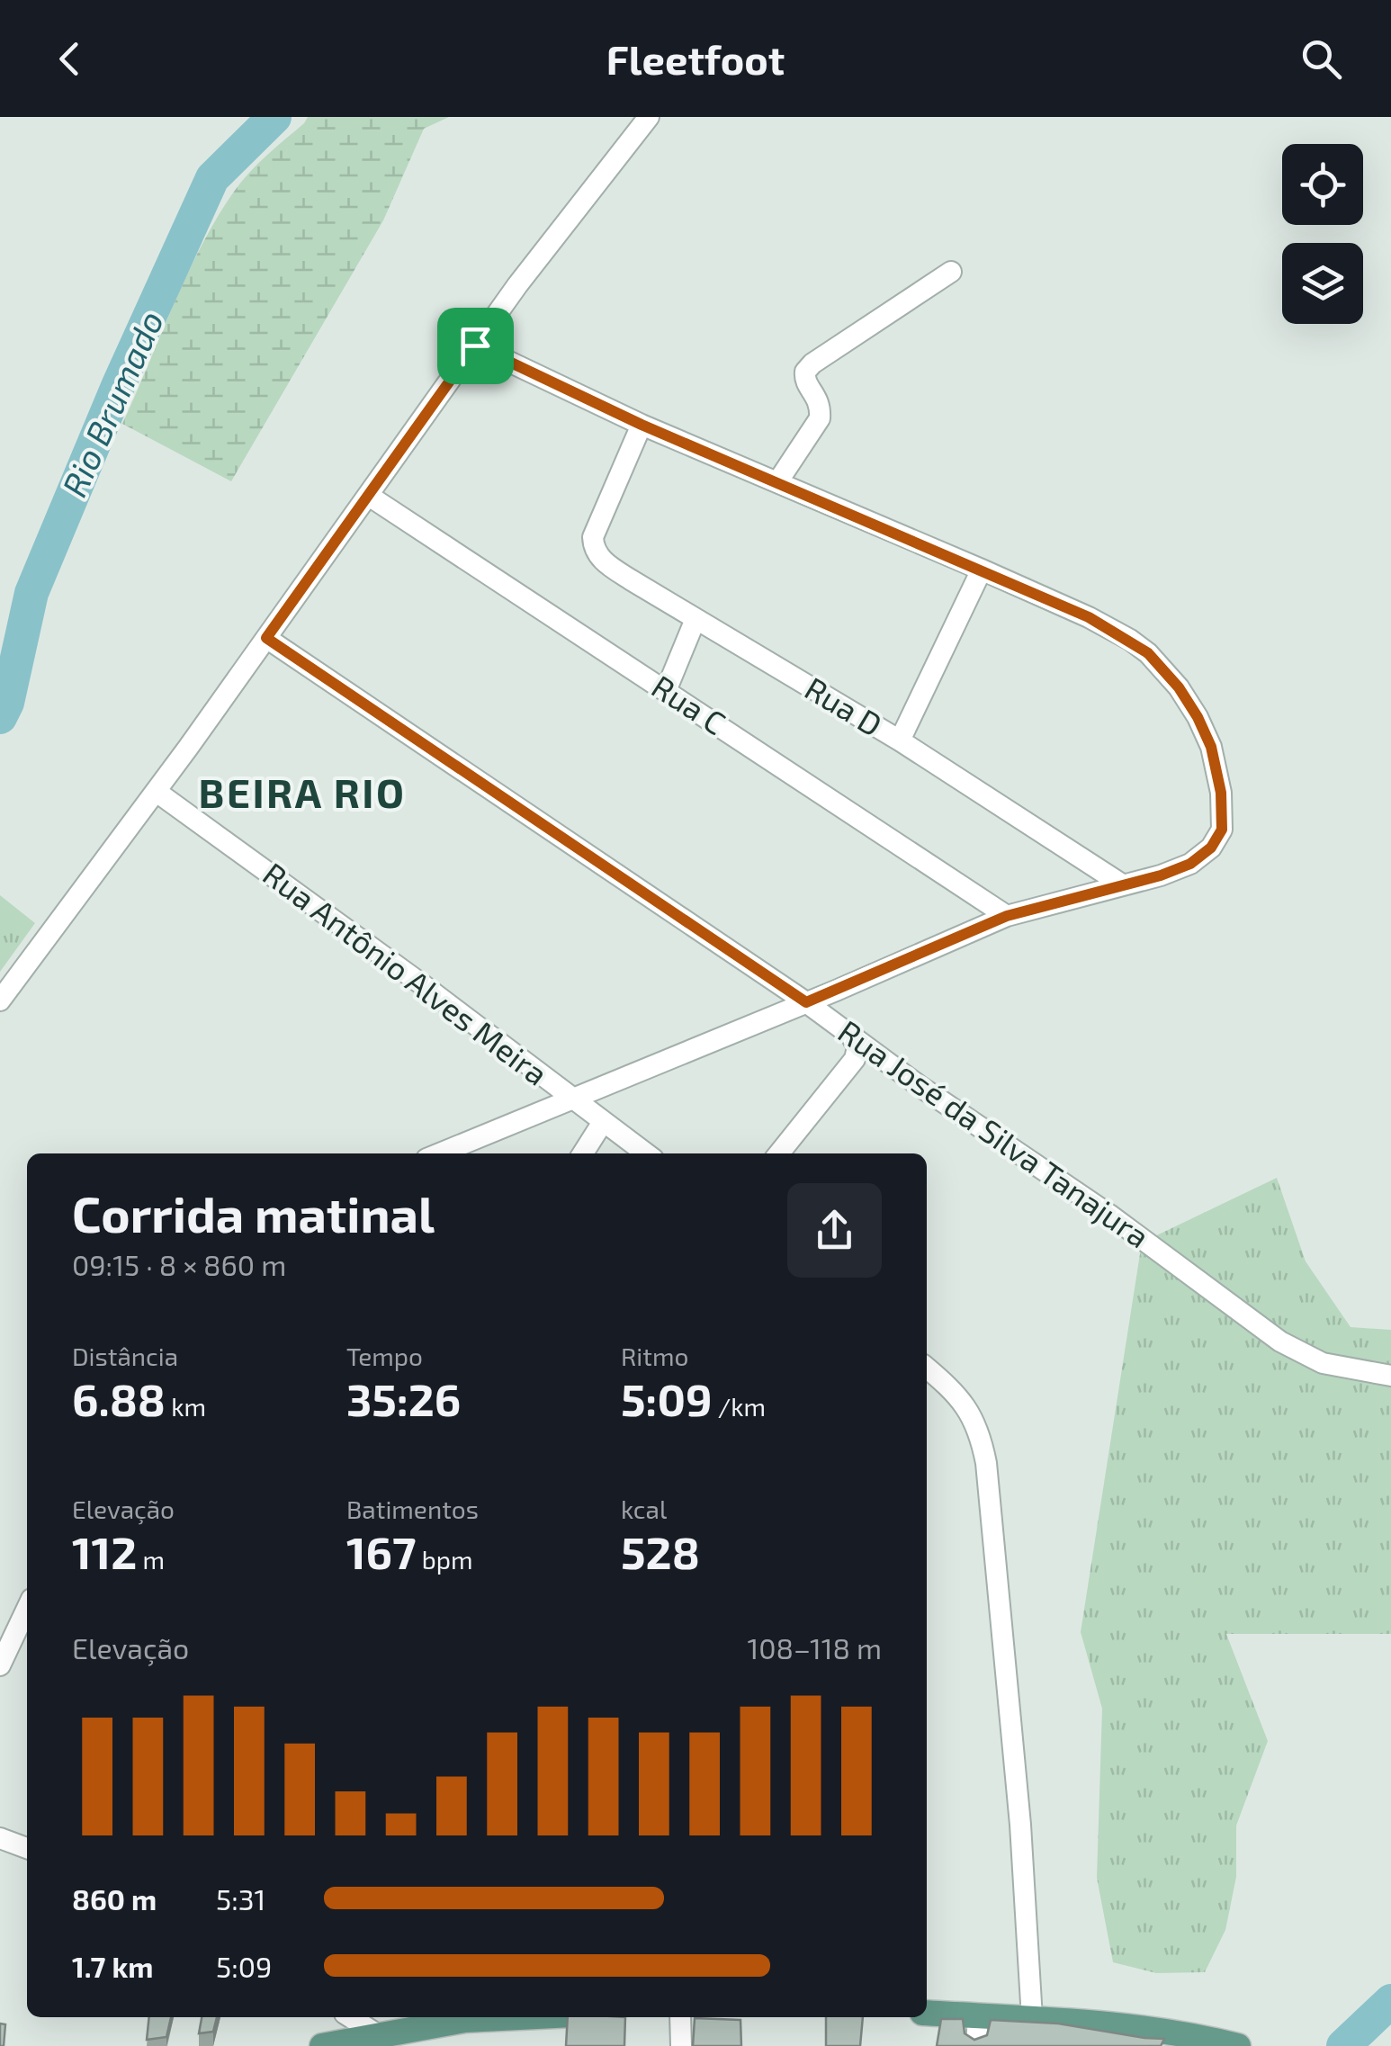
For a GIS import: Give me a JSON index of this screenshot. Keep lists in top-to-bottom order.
{
  "streets": {
    "street": [
      "Rua C",
      "Rua D",
      "Rua Antônio Alves Meira",
      "Rua José da Silva Tanajura"
    ]
  },
  "districts": ["BEIRA RIO"],
  "water": ["Rio Brumado"],
  "page": {
    "header": "Fleetfoot",
    "heading": ["Corrida matinal", "09:15 · 8 × 860 m"],
    "stats": [
      ["Distância", "6.88 km"],
      ["Tempo", "35:26"],
      ["Ritmo", "5:09 /km"],
      ["Elevação", "112 m"],
      ["Batimentos", "167 bpm"],
      ["kcal", "528"]
    ],
    "chart": ["Elevação", "108–118 m"],
    "list": [
      {
        "name": "860 m",
        "note": "5:31"
      },
      {
        "name": "1.7 km",
        "note": "5:09"
      }
    ]
  }
}
